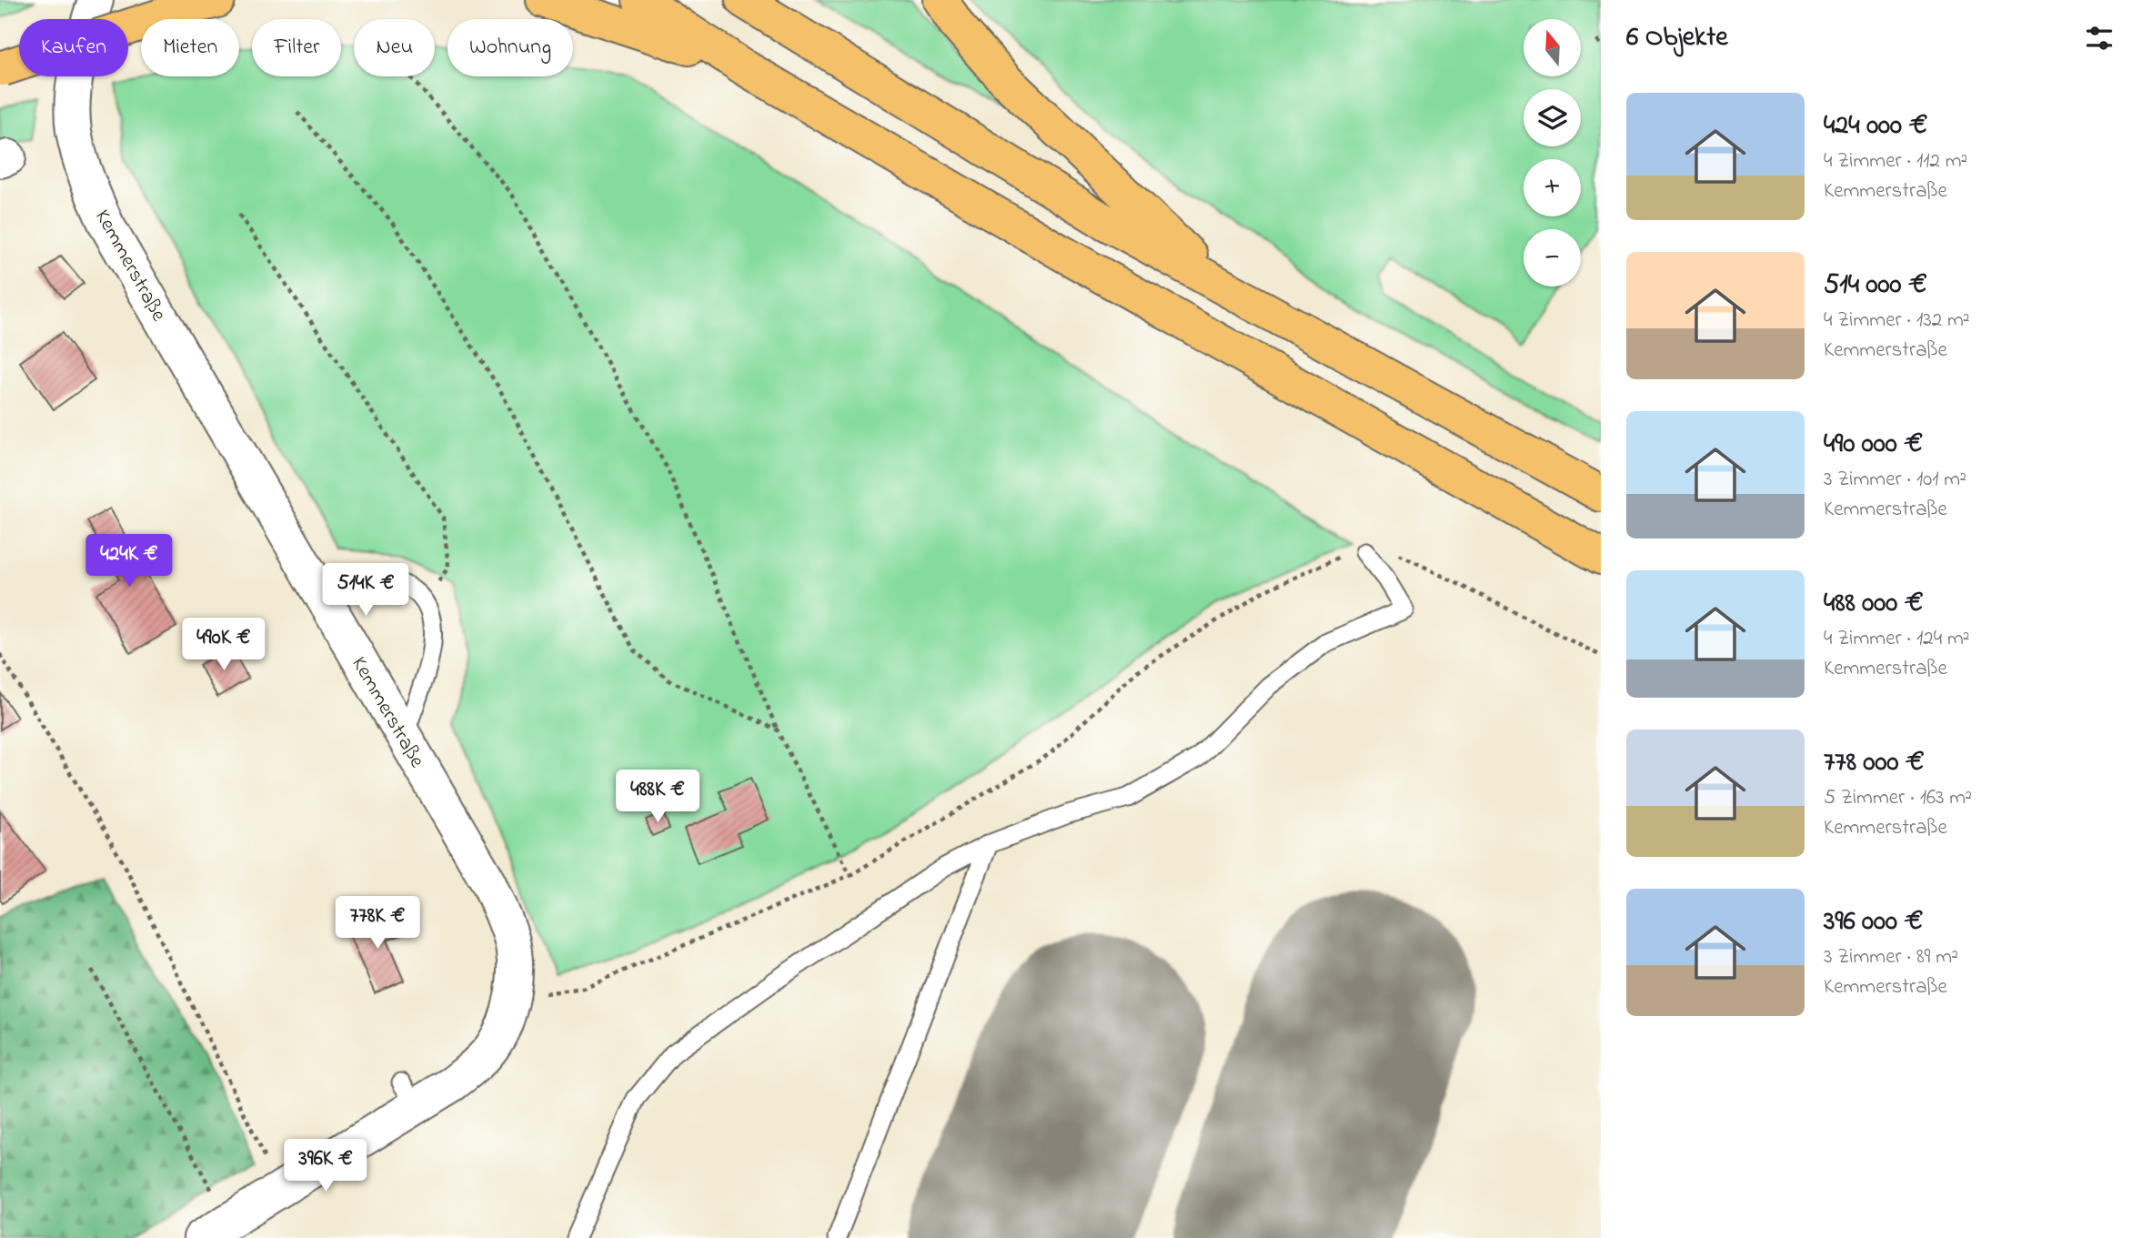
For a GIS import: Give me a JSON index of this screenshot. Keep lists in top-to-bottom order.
{
  "streets": {
    "street": ["Kemmerstraße"]
  },
  "north": "top",
  "page": {
    "heading": "6 Objekte",
    "map_buttons": ["+", "−"],
    "chip": [
      "Kaufen",
      "Mieten",
      "Filter",
      "Neu",
      "Wohnung"
    ],
    "list": [
      {
        "name": "424 000 €",
        "note": "4 Zimmer · 112 m² · Kemmerstraße"
      },
      {
        "name": "514 000 €",
        "note": "4 Zimmer · 132 m² · Kemmerstraße"
      },
      {
        "name": "490 000 €",
        "note": "3 Zimmer · 101 m² · Kemmerstraße"
      },
      {
        "name": "488 000 €",
        "note": "4 Zimmer · 124 m² · Kemmerstraße"
      },
      {
        "name": "778 000 €",
        "note": "5 Zimmer · 163 m² · Kemmerstraße"
      },
      {
        "name": "396 000 €",
        "note": "3 Zimmer · 89 m² · Kemmerstraße"
      }
    ],
    "price": [
      "424K €",
      "514K €",
      "490K €",
      "488K €",
      "778K €",
      "396K €"
    ]
  }
}
